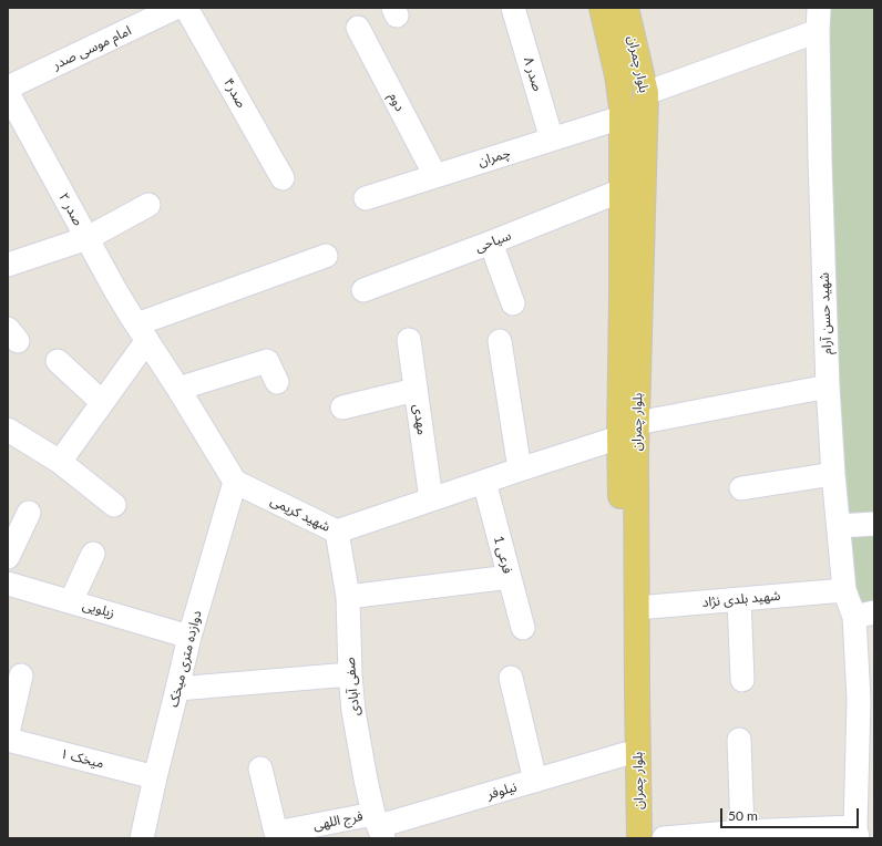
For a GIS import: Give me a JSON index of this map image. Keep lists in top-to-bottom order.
{
  "streets": {
    "main road": ["بلوار چمران"],
    "street": [
      "امام موسی صدر",
      "صدر ۸",
      "صدر۴",
      "دوم",
      "چمران",
      "صدر ۲",
      "سیاحی",
      "شهید حسن آرام",
      "مهدی",
      "شهید کریمی",
      "فرعی 1",
      "شهید بلدی نژاد",
      "زیلویی",
      "دوازده متری میخک",
      "صفی آبادی",
      "میخک ۱",
      "نیلوفر",
      "فرج اللهی"
    ]
  },
  "crossings": [
    ["بلوار چمران", "چمران"],
    ["بلوار چمران", "سیاحی"],
    ["بلوار چمران", "شهید کریمی"],
    ["بلوار چمران", "شهید بلدی نژاد"],
    ["بلوار چمران", "نیلوفر"],
    ["صدر ۸", "چمران"],
    ["دوم", "چمران"],
    ["شهید حسن آرام", "شهید کریمی"],
    ["شهید حسن آرام", "شهید بلدی نژاد"],
    ["مهدی", "شهید کریمی"],
    ["شهید کریمی", "فرعی 1"],
    ["شهید کریمی", "دوازده متری میخک"],
    ["شهید کریمی", "صفی آبادی"],
    ["زیلویی", "دوازده متری میخک"],
    ["دوازده متری میخک", "میخک ۱"],
    ["صفی آبادی", "نیلوفر"],
    ["صفی آبادی", "فرج اللهی"],
    ["نیلوفر", "فرج اللهی"]
  ],
  "scale_bar": "50 m"
}
